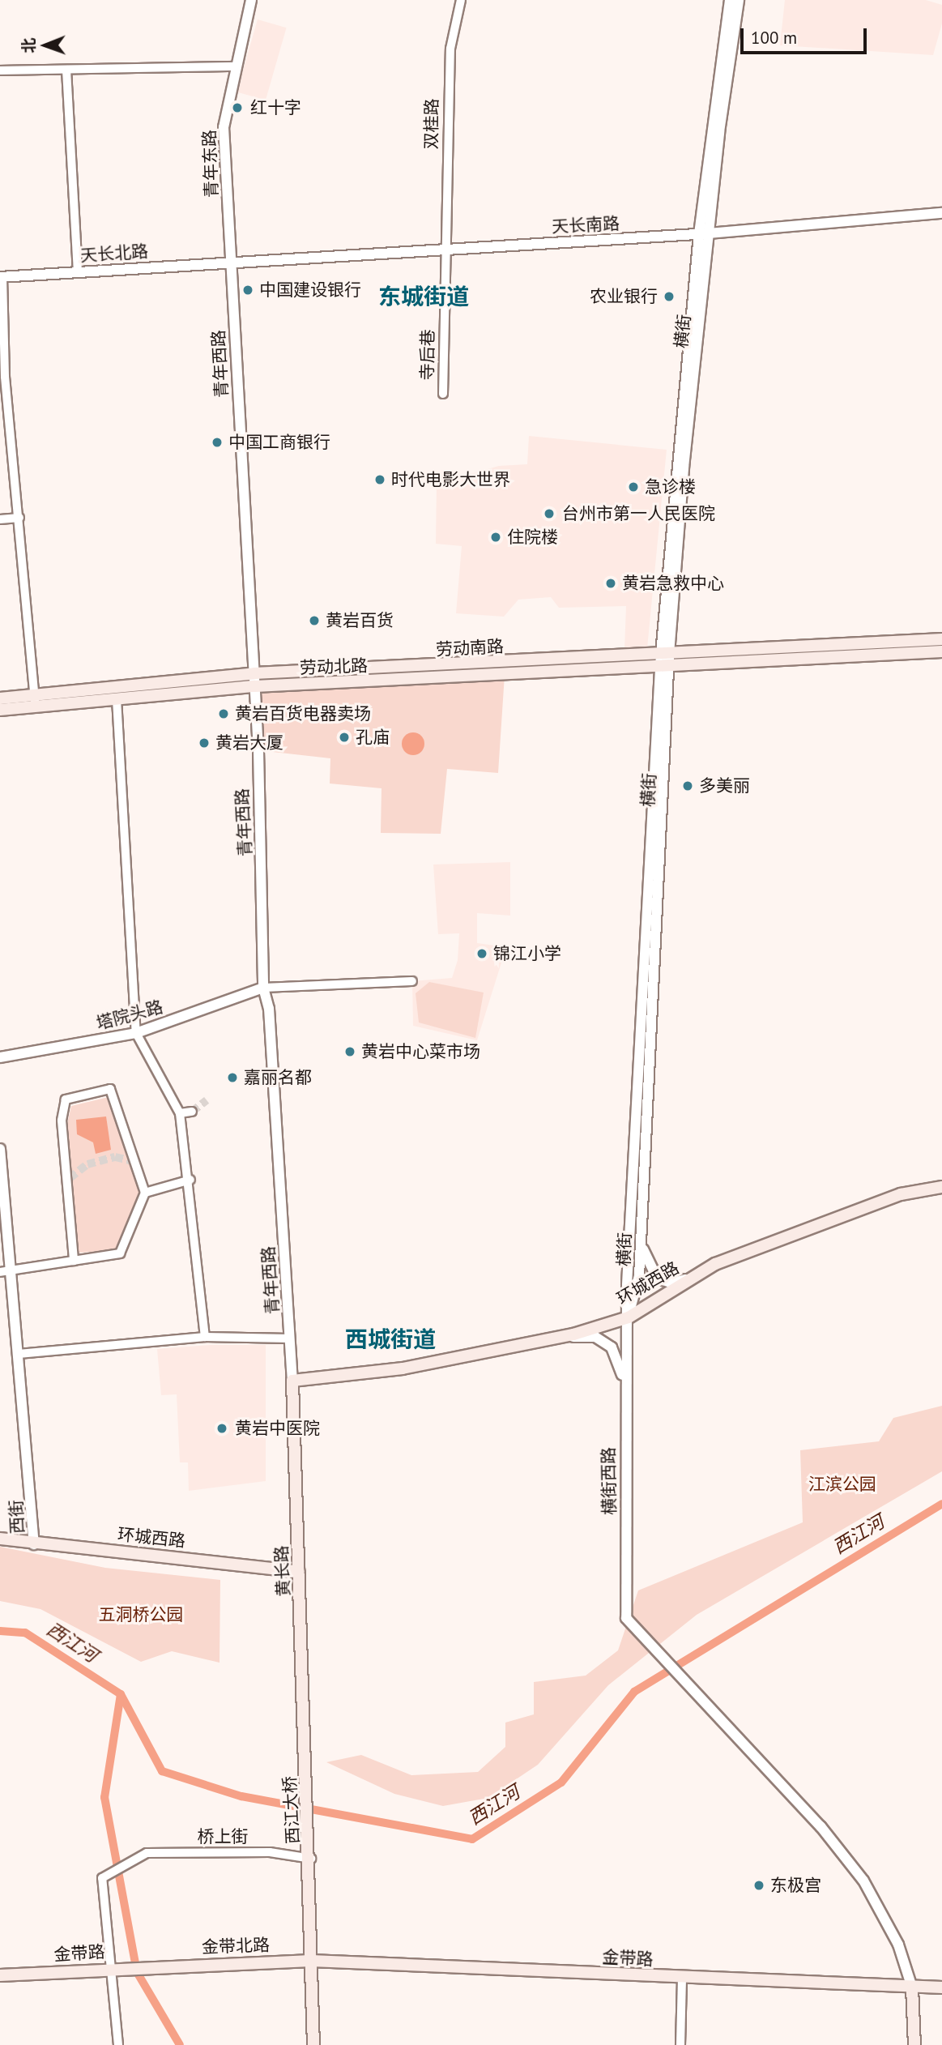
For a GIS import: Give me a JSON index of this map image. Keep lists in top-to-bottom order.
{
  "streets": {
    "main road": [
      "劳动南路",
      "劳动北路",
      "环城西路",
      "黄长路",
      "西江大桥",
      "金带北路",
      "金带路"
    ],
    "street": [
      "双桂路",
      "青年东路",
      "天长南路",
      "天长北路",
      "横街",
      "寺后巷",
      "青年西路",
      "塔院头路",
      "横街西路",
      "西街",
      "桥上街"
    ]
  },
  "crossings": [
    ["双桂路", "天长南路"],
    ["双桂路", "寺后巷"],
    ["青年东路", "天长南路"],
    ["青年东路", "天长北路"],
    ["青年东路", "青年西路"],
    ["天长南路", "天长北路"],
    ["天长南路", "横街"],
    ["天长南路", "寺后巷"],
    ["天长南路", "青年西路"],
    ["天长北路", "青年西路"],
    ["横街", "劳动南路"],
    ["横街", "劳动北路"],
    ["横街", "环城西路"],
    ["横街", "横街西路"],
    ["青年西路", "劳动南路"],
    ["青年西路", "劳动北路"],
    ["青年西路", "塔院头路"],
    ["青年西路", "环城西路"],
    ["青年西路", "黄长路"],
    ["劳动南路", "劳动北路"],
    ["环城西路", "横街西路"],
    ["环城西路", "西街"],
    ["环城西路", "黄长路"],
    ["横街西路", "金带路"],
    ["黄长路", "西江大桥"],
    ["西江大桥", "桥上街"],
    ["桥上街", "金带路"],
    ["金带北路", "金带路"]
  ],
  "districts": ["东城街道", "西城街道"],
  "water": ["西江河"],
  "parks": ["江滨公园", "五洞桥公园"],
  "places": [
    "红十字",
    "中国建设银行",
    "农业银行",
    "中国工商银行",
    "时代电影大世界",
    "急诊楼",
    "台州市第一人民医院",
    "住院楼",
    "黄岩急救中心",
    "黄岩百货",
    "黄岩百货电器卖场",
    "孔庙",
    "黄岩大厦",
    "多美丽",
    "锦江小学",
    "黄岩中心菜市场",
    "嘉丽名都",
    "黄岩中医院",
    "东极宫"
  ],
  "scale_bar": "100 m",
  "north": "left"
}
